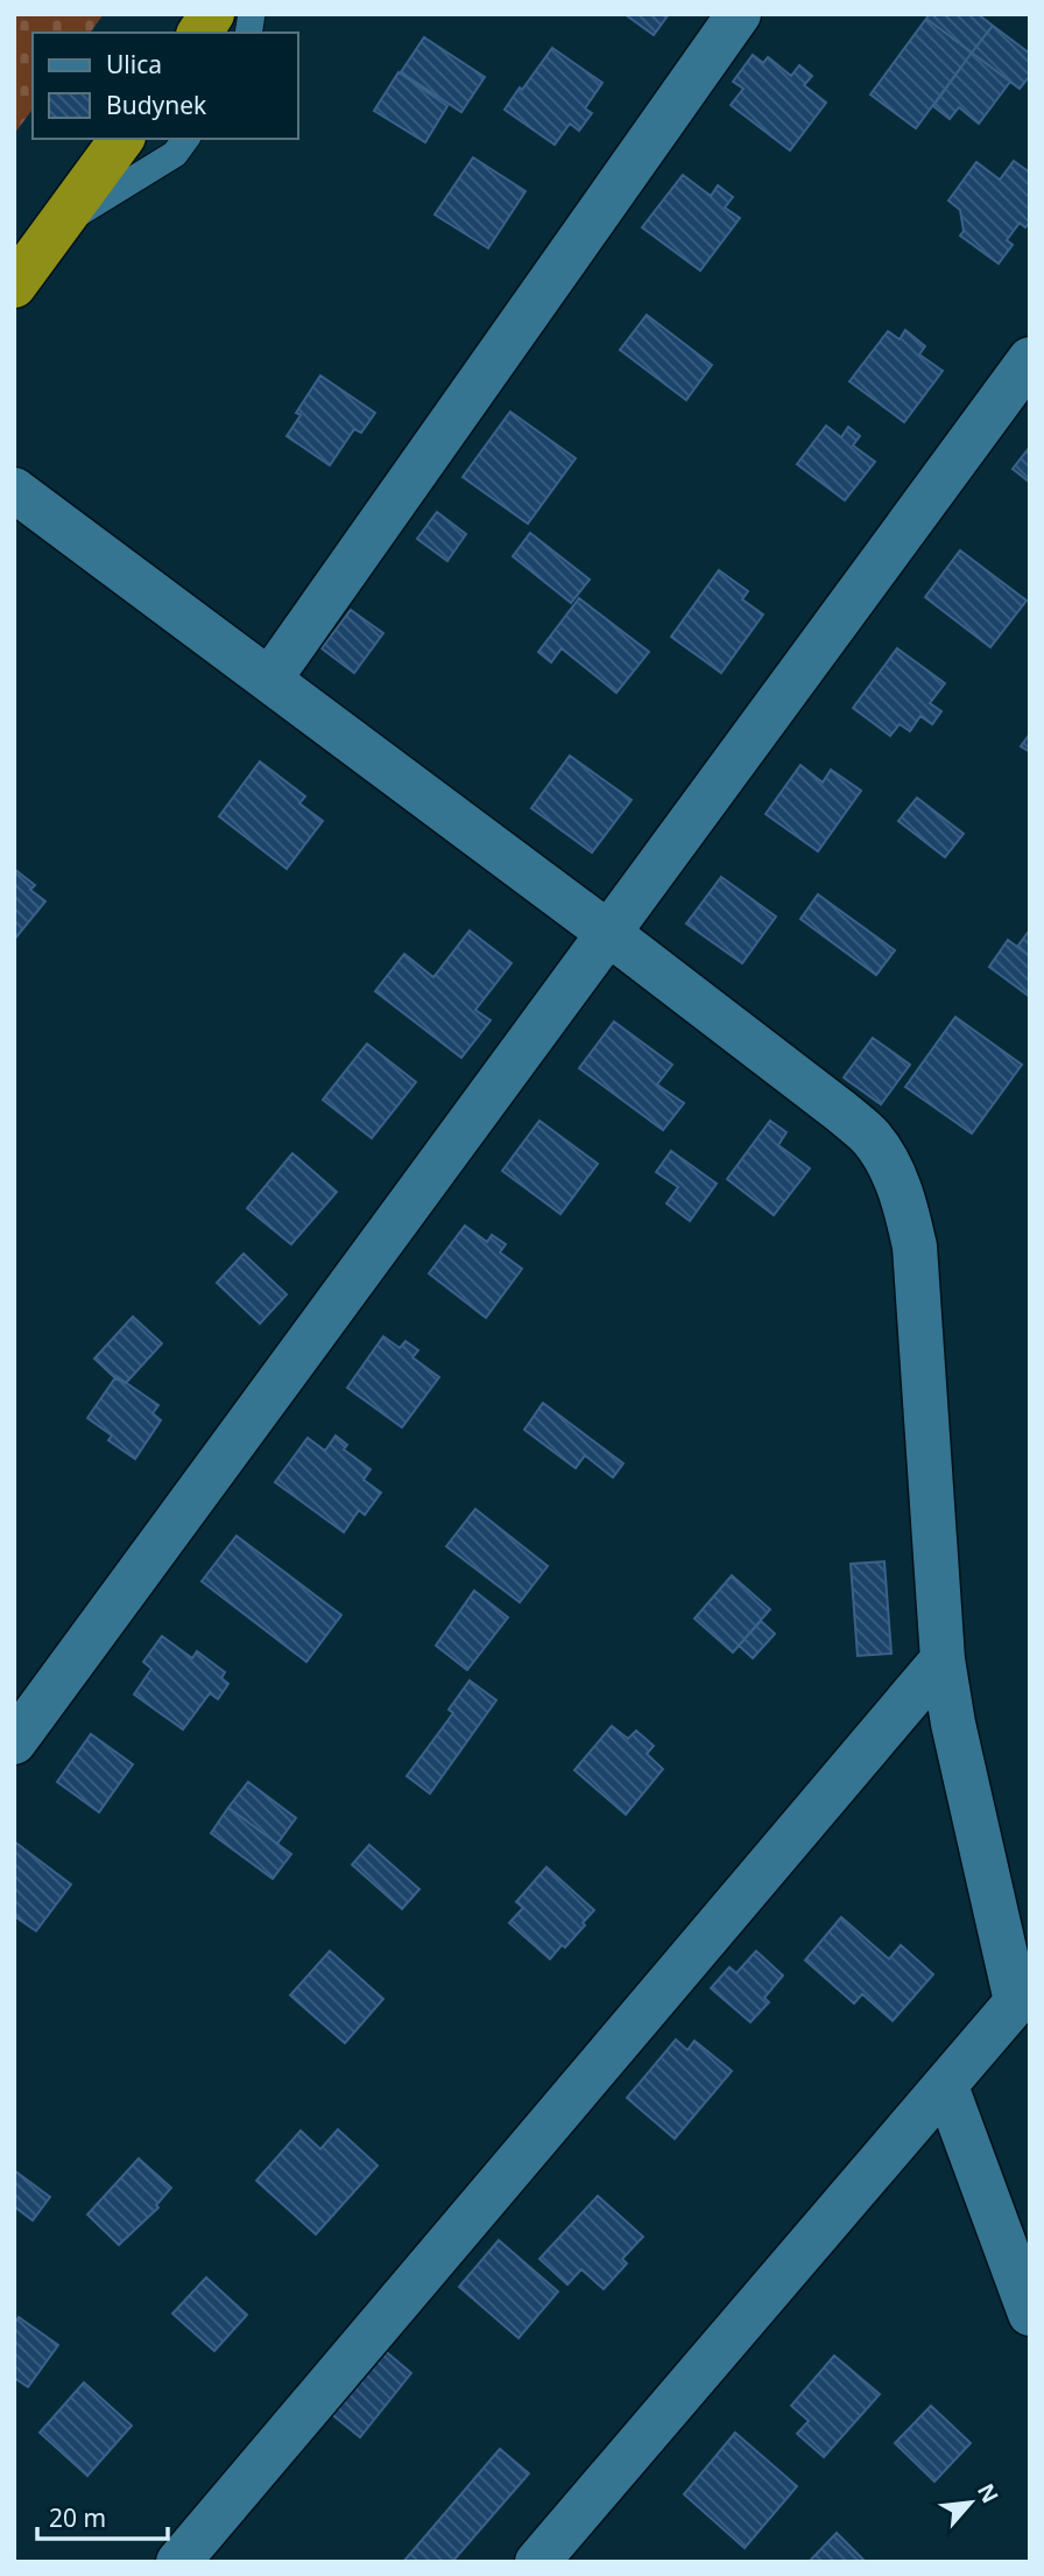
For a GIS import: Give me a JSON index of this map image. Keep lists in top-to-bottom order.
{
  "legend": ["Ulica", "Budynek"],
  "scale_bar": "20 m",
  "north": "top right"
}
